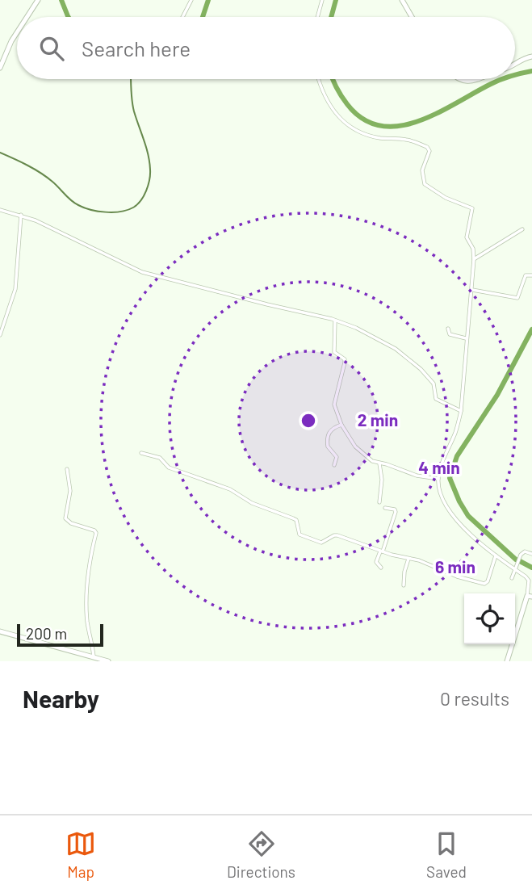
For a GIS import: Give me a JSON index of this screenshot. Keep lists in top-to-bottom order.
{
  "scale_bar": "200 m",
  "page": {
    "search": "Search here",
    "scale": "200 m",
    "heading": ["Nearby", "0 results"],
    "nav": ["Map", "Directions", "Saved"]
  },
  "rings": ["2 min", "4 min", "6 min"]
}
